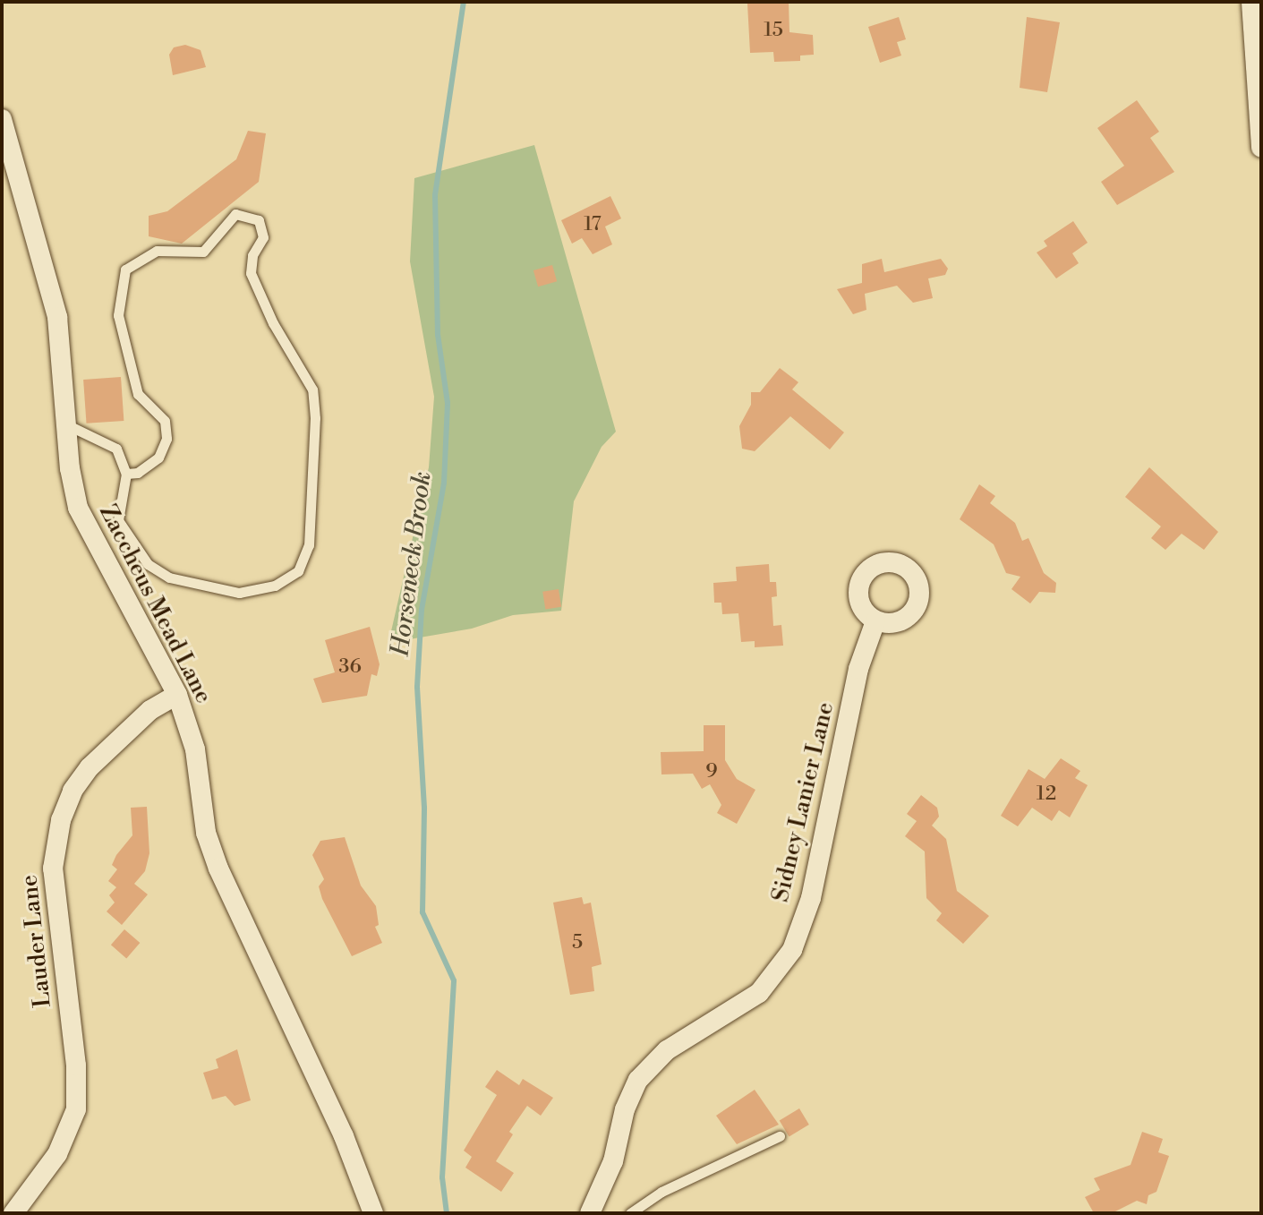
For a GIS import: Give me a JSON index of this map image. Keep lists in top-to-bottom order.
{
  "streets": {
    "street": ["Zaccheus Mead Lane", "Sidney Lanier Lane", "Lauder Lane"]
  },
  "crossings": [
    ["Zaccheus Mead Lane", "Lauder Lane"]
  ],
  "water": ["Horseneck Brook"],
  "house_numbers": [
    "15",
    "17",
    "36",
    "9",
    "12",
    "5"
  ]
}
